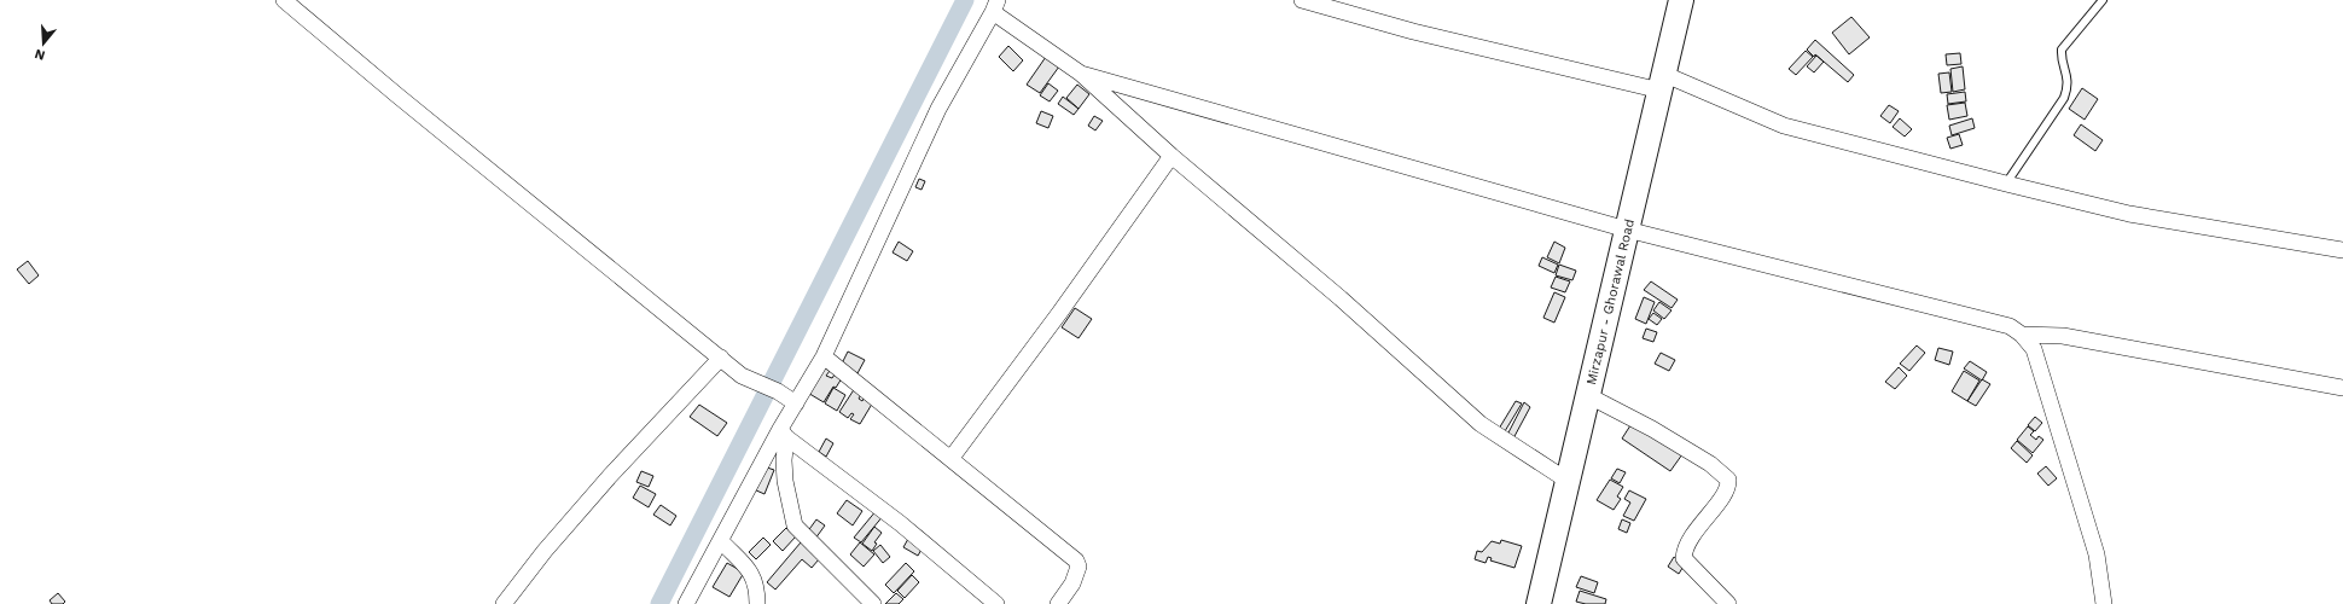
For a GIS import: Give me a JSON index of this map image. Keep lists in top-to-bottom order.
{
  "streets": {
    "main road": ["Mirzapur - Ghorawal Road"]
  },
  "north": "bottom"
}
